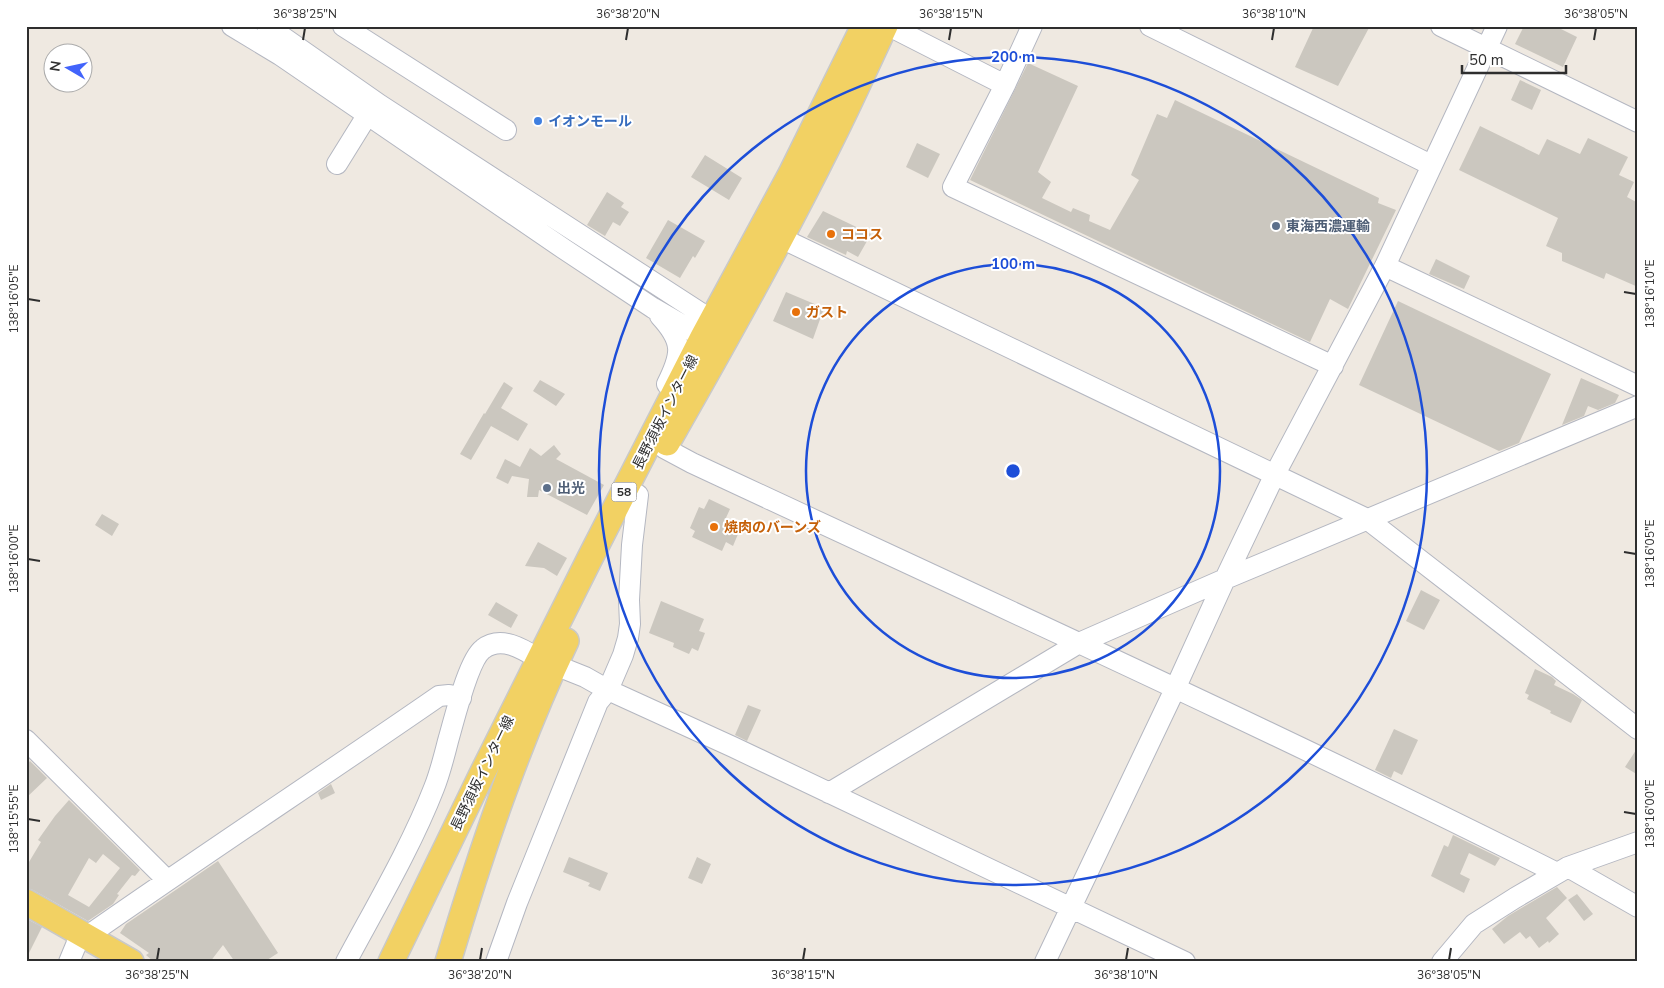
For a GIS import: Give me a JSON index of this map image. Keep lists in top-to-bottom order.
{
  "streets": {
    "main road": ["長野須坂インター線", "58"]
  },
  "places": [
    "イオンモール",
    "東海西濃運輸",
    "ココス",
    "ガスト",
    "出光",
    "焼肉のバーンズ"
  ],
  "scale_bar": "50 m",
  "north": "left",
  "coordinates": [
    "36°38'25\"N",
    "36°38'20\"N",
    "36°38'15\"N",
    "36°38'10\"N",
    "36°38'05\"N",
    "138°16'10\"E",
    "138°16'05\"E",
    "138°16'00\"E",
    "138°15'55\"E"
  ],
  "rings": ["200 m", "100 m"]
}
